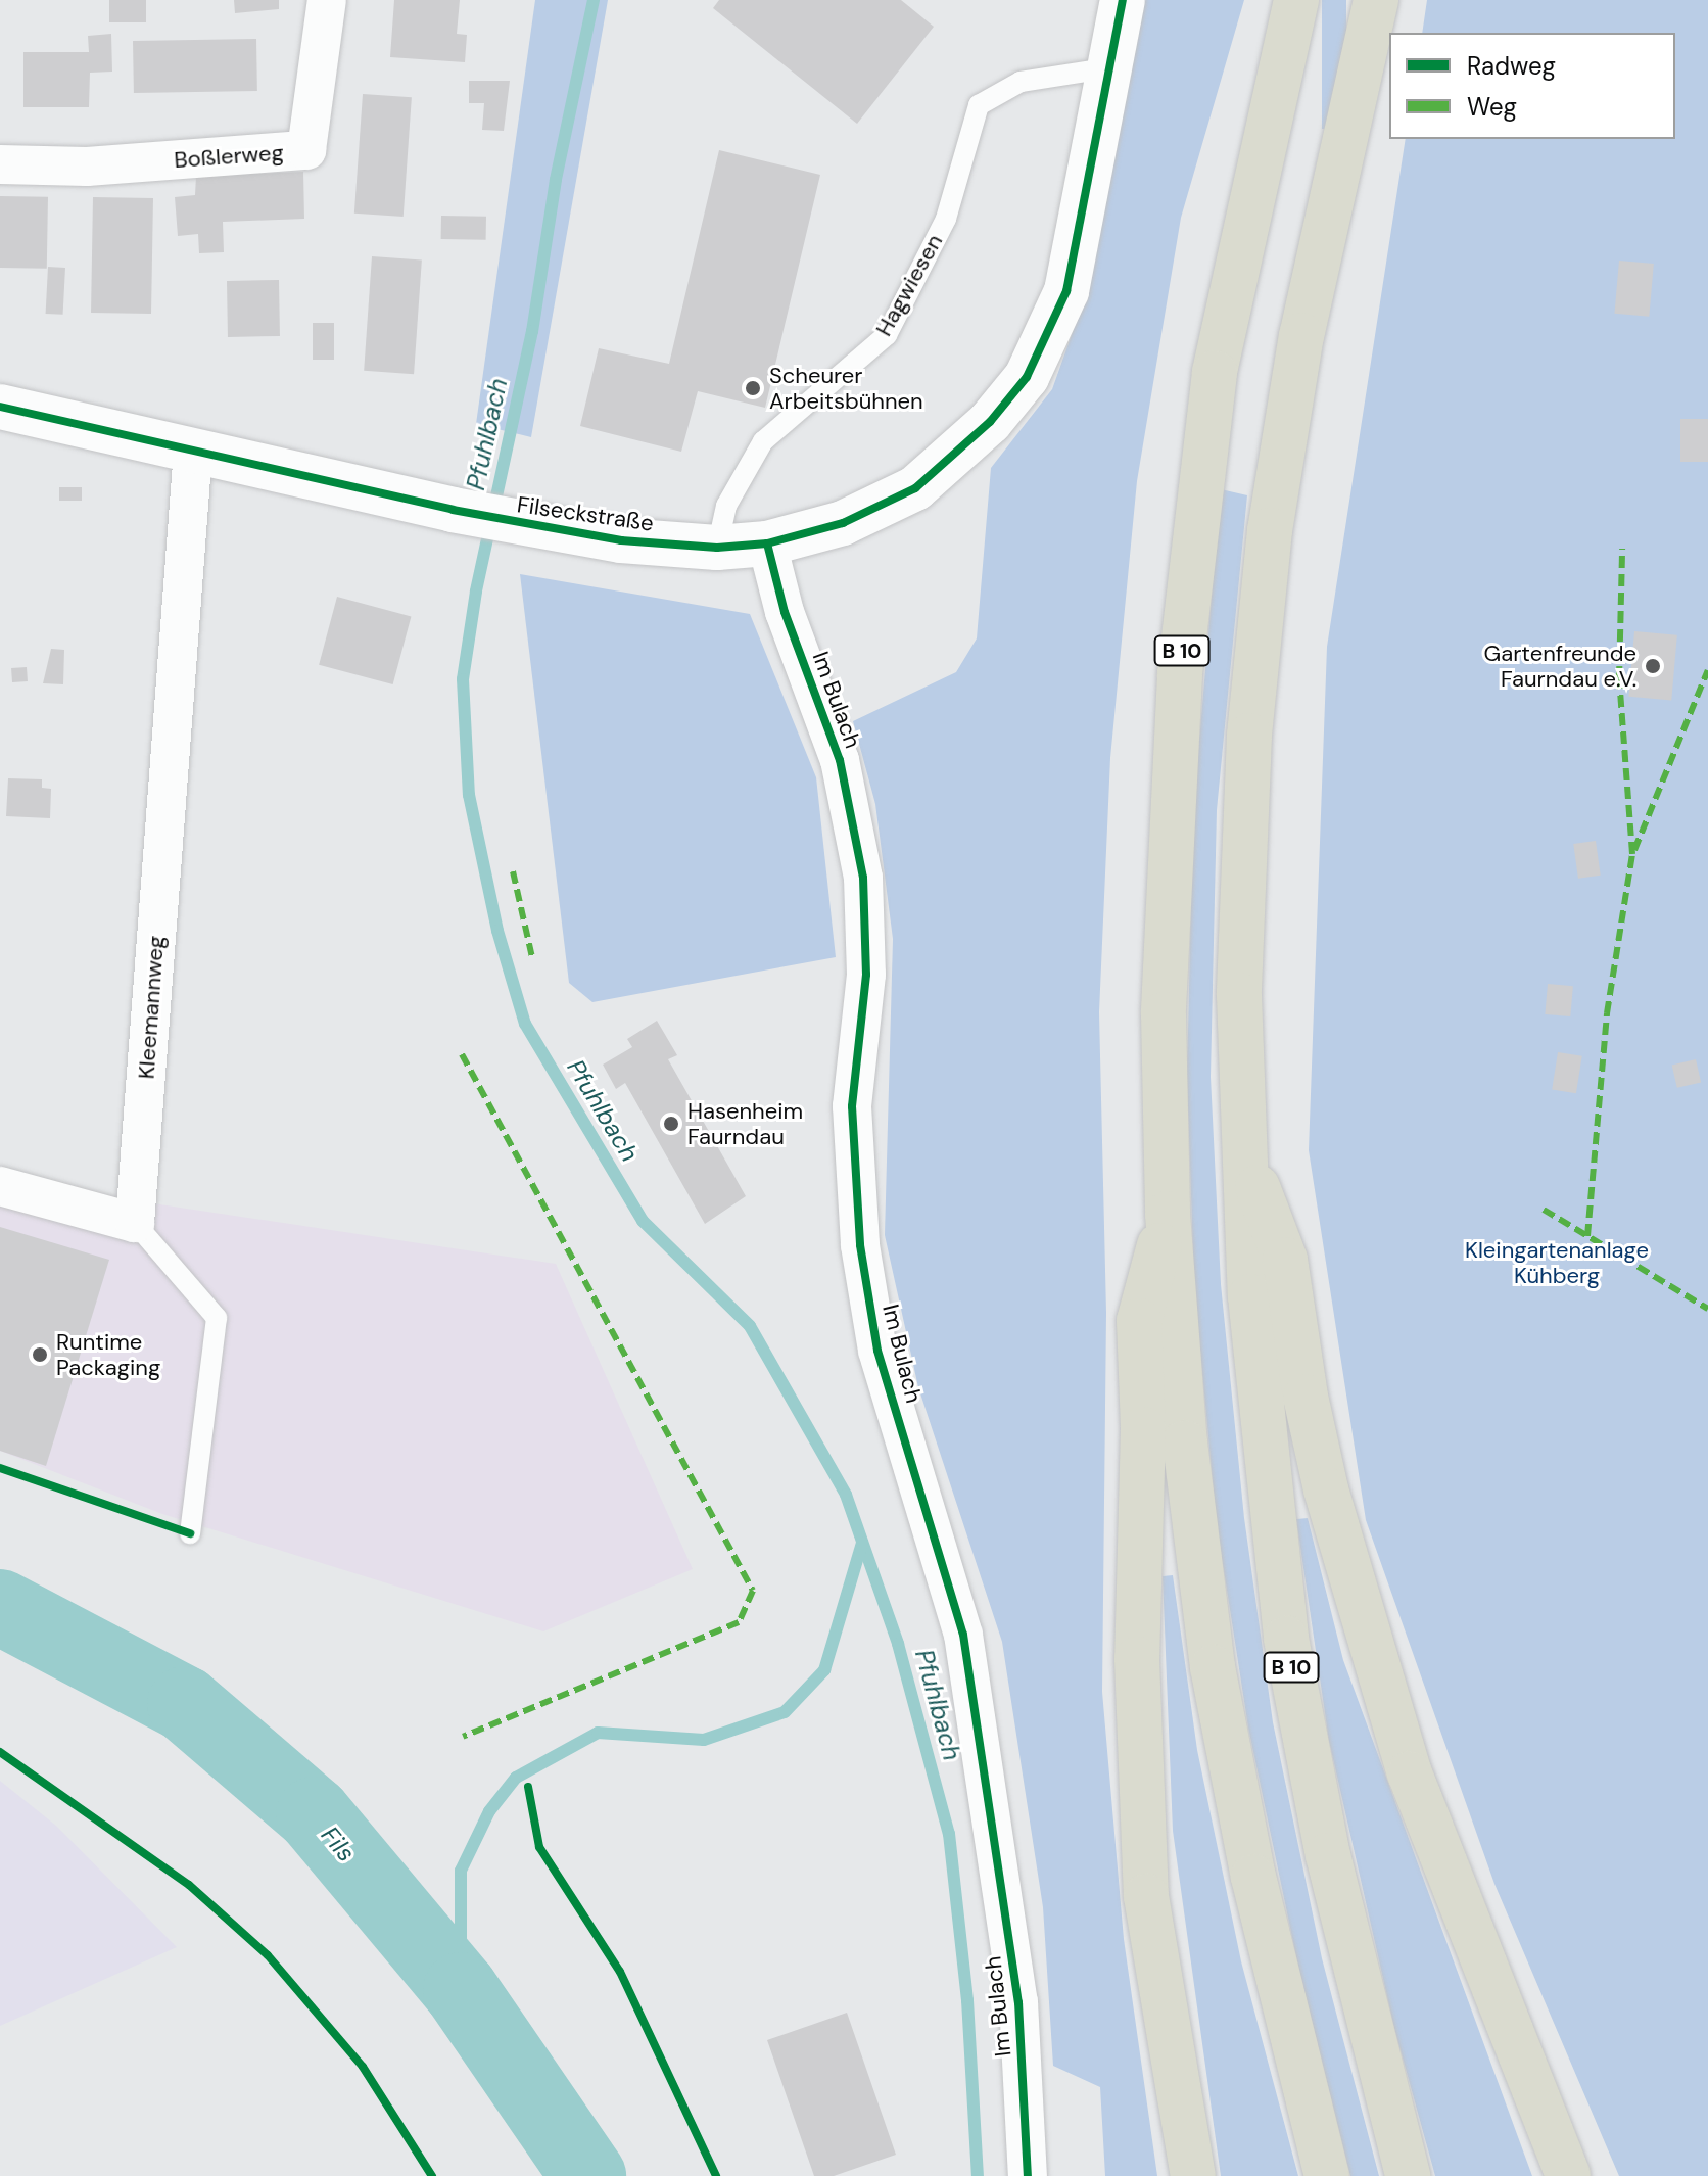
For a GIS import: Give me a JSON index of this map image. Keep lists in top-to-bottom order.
{
  "streets": {
    "highway": ["B 10"],
    "street": [
      "Boßlerweg",
      "Filseckstraße",
      "Im Bulach",
      "Kleemannweg"
    ],
    "lane": ["Hagwiesen"]
  },
  "crossings": [
    ["Hagwiesen", "Filseckstraße"],
    ["Filseckstraße", "Im Bulach"],
    ["Filseckstraße", "Kleemannweg"]
  ],
  "water": ["Pfuhlbach", "Fils"],
  "parks": ["Kleingartenanlage Kühberg"],
  "places": [
    "Scheurer Arbeitsbühnen",
    "Gartenfreunde Faurndau e.V.",
    "Hasenheim Faurndau",
    "Runtime Packaging"
  ],
  "legend": ["Radweg", "Weg"]
}
